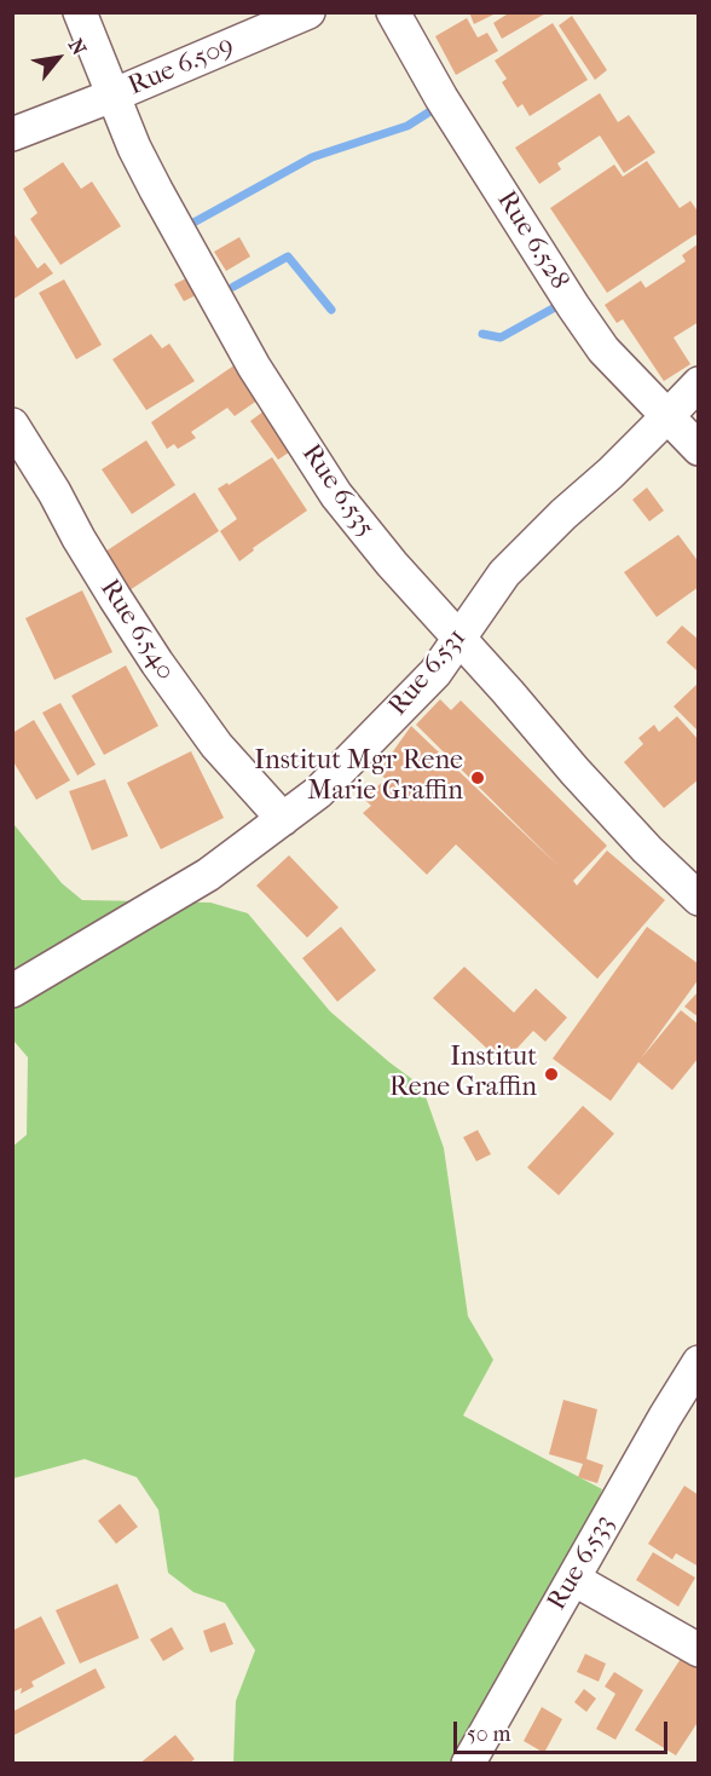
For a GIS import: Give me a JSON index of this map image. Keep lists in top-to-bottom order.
{
  "streets": {
    "street": [
      "Rue 6.509",
      "Rue 6.528",
      "Rue 6.535",
      "Rue 6.540",
      "Rue 6.531",
      "Rue 6.533"
    ]
  },
  "crossings": [
    ["Rue 6.509", "Rue 6.535"],
    ["Rue 6.528", "Rue 6.531"],
    ["Rue 6.535", "Rue 6.531"],
    ["Rue 6.540", "Rue 6.531"]
  ],
  "places": ["Institut Mgr Rene Marie Graffin", "Institut Rene Graffin"],
  "scale_bar": "50 m",
  "north": "top right"
}
